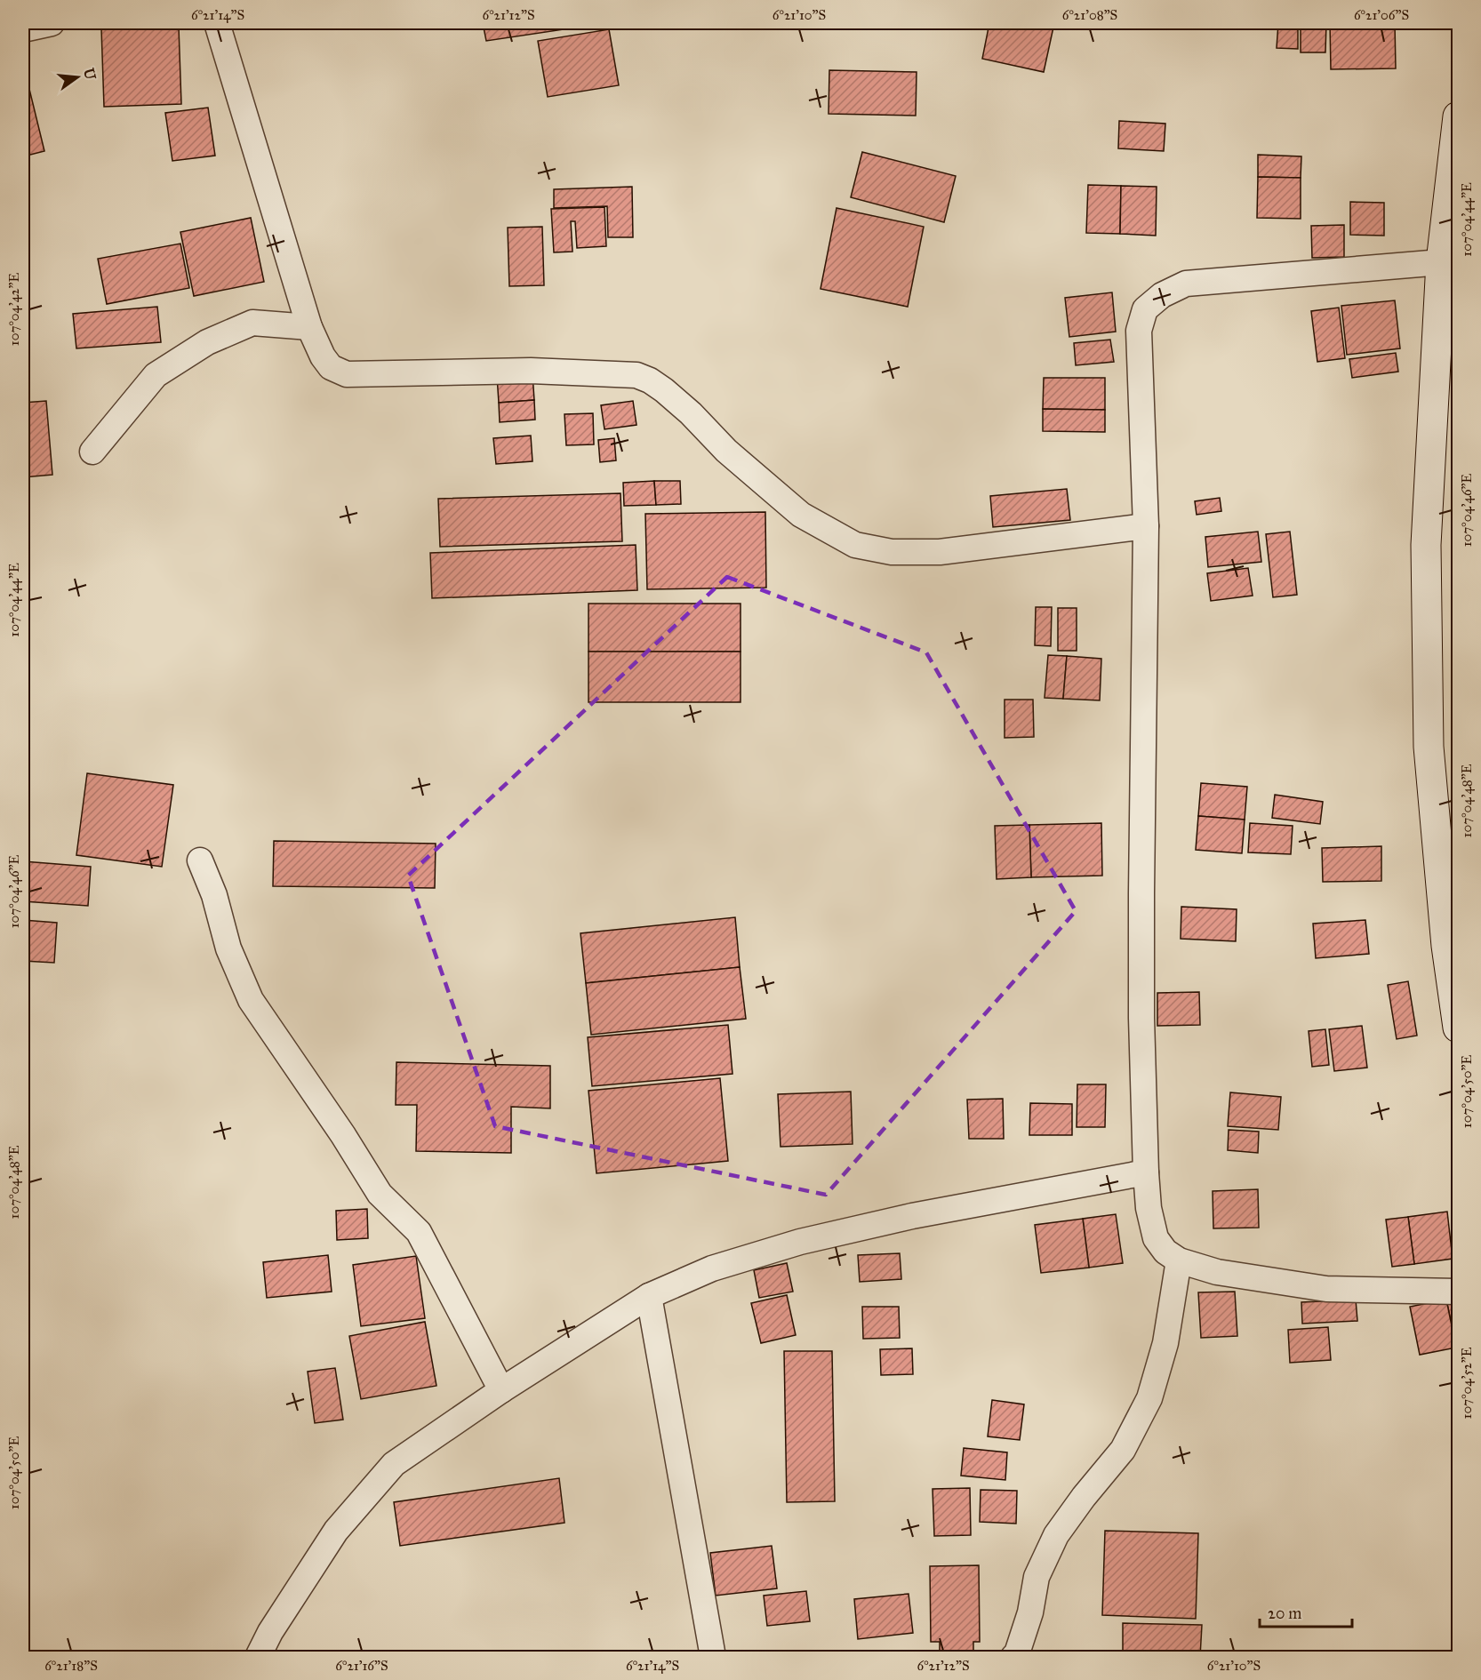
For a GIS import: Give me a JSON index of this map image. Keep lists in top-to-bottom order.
{
  "scale_bar": "20 m",
  "north": "right",
  "coordinates": [
    "6°21'14\"S",
    "6°21'12\"S",
    "6°21'10\"S",
    "6°21'08\"S",
    "6°21'06\"S",
    "107°04'44\"E",
    "107°04'42\"E",
    "107°04'46\"E",
    "107°04'48\"E",
    "107°04'50\"E",
    "107°04'52\"E",
    "6°21'18\"S",
    "6°21'16\"S"
  ]
}
